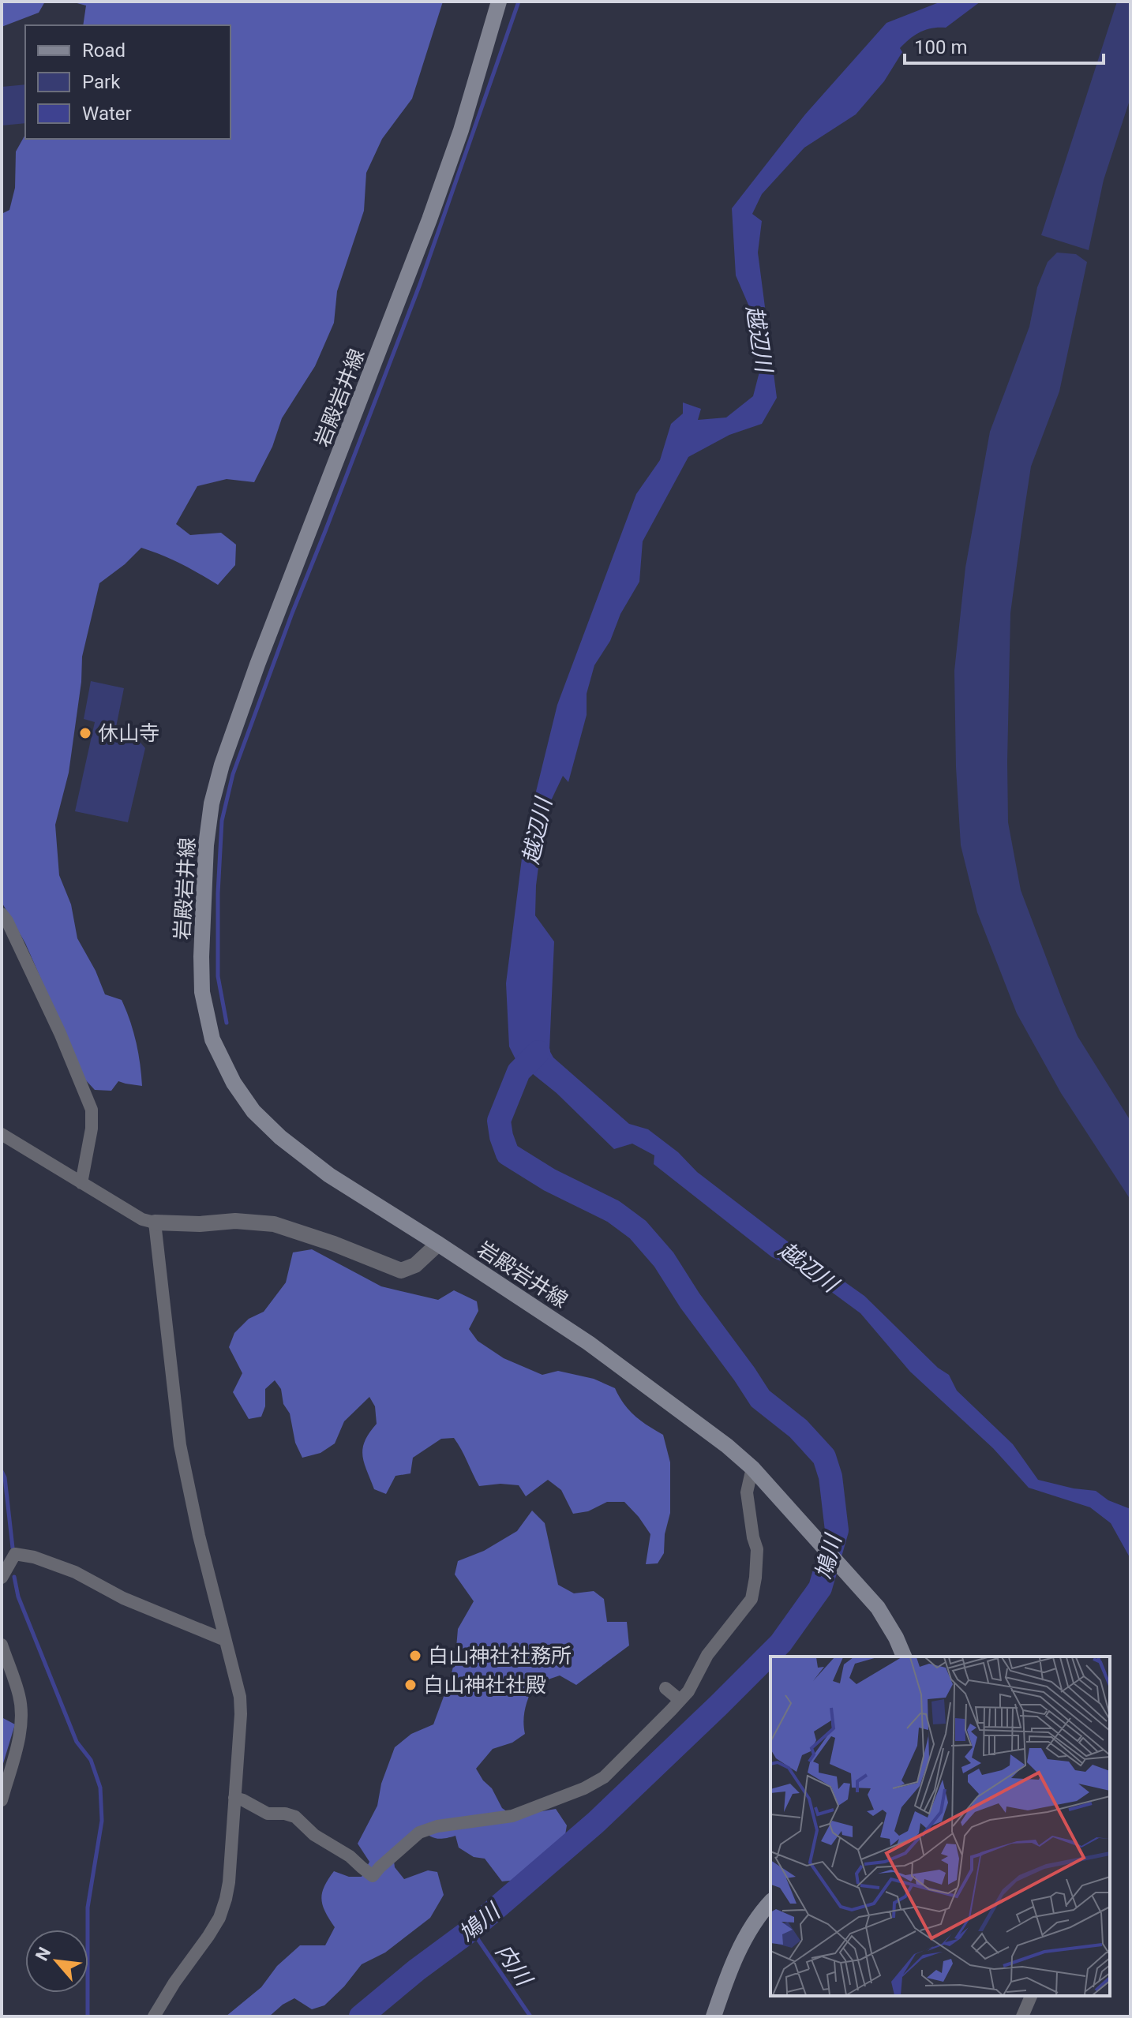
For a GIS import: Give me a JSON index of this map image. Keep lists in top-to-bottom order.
{
  "streets": {
    "main road": ["岩殿岩井線"]
  },
  "water": ["越辺川", "鳩川", "内川"],
  "places": ["休山寺", "白山神社社務所", "白山神社社殿"],
  "legend": ["Road", "Park", "Water"],
  "scale_bar": "100 m",
  "north": "top left"
}
